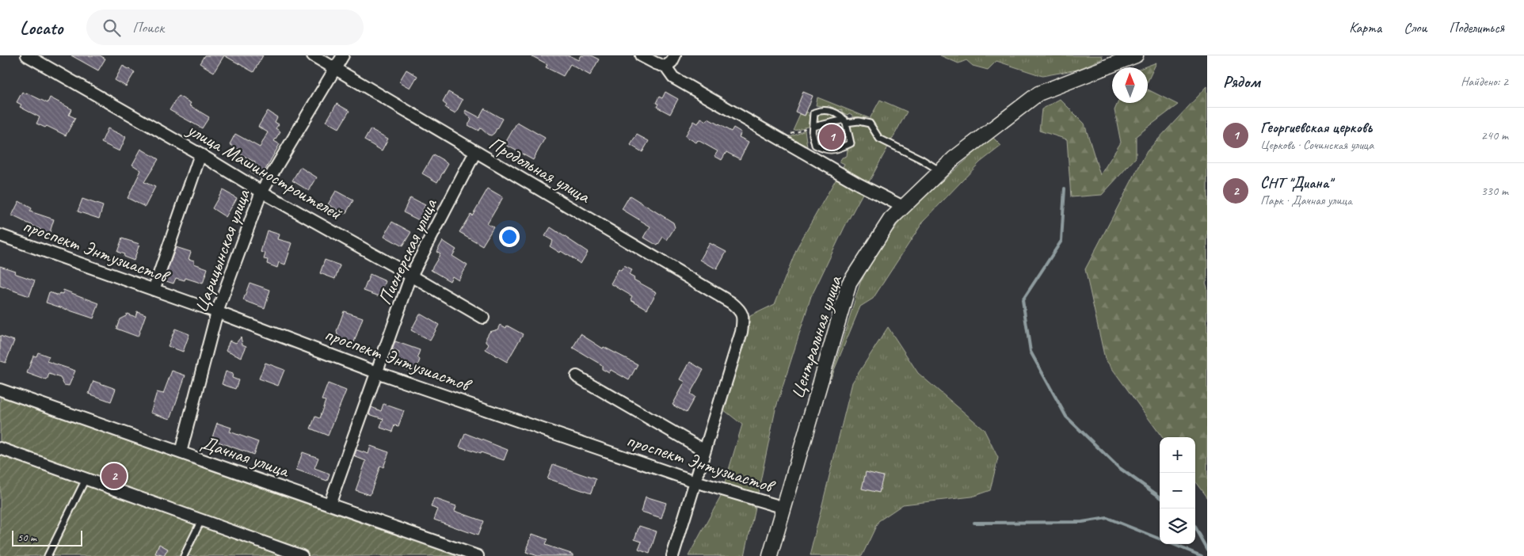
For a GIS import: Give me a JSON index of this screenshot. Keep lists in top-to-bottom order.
{
  "streets": {
    "street": [
      "Продольная улица",
      "улица Машиностроителей",
      "проспект Энтузиастов",
      "Царицынская улица",
      "Пионерская улица",
      "Центральная улица",
      "Дачная улица"
    ]
  },
  "crossings": [
    ["Продольная улица", "Царицынская улица"],
    ["Продольная улица", "Пионерская улица"],
    ["улица Машиностроителей", "Царицынская улица"],
    ["улица Машиностроителей", "Пионерская улица"],
    ["проспект Энтузиастов", "Царицынская улица"],
    ["проспект Энтузиастов", "Пионерская улица"],
    ["проспект Энтузиастов", "Центральная улица"],
    ["Царицынская улица", "Дачная улица"],
    ["Пионерская улица", "Дачная улица"]
  ],
  "scale_bar": "50 m",
  "north": "top",
  "page": {
    "header": "Locato",
    "search": "Поиск",
    "nav": ["Карта", "Слои", "Поделиться"],
    "heading": ["Рядом", "Найдено: 2"],
    "list": [
      {
        "mark": "1",
        "name": "Георгиевская церковь",
        "note": "Церковь · Сочинская улица",
        "value": "240 m"
      },
      {
        "mark": "2",
        "name": "СНТ \"Диана\"",
        "note": "Парк · Дачная улица",
        "value": "330 m"
      }
    ],
    "pins": ["1", "2"],
    "map_buttons": ["+", "−"],
    "scale": "50 m"
  }
}
